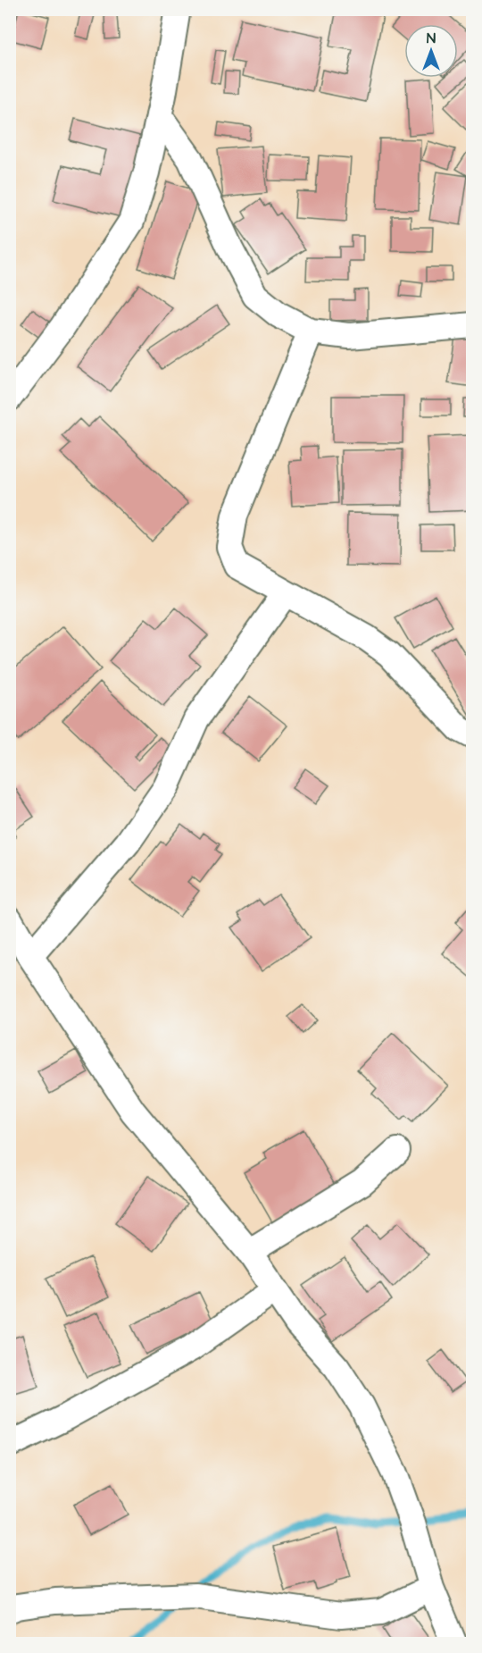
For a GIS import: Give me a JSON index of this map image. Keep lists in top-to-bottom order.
{
  "north": "top"
}
